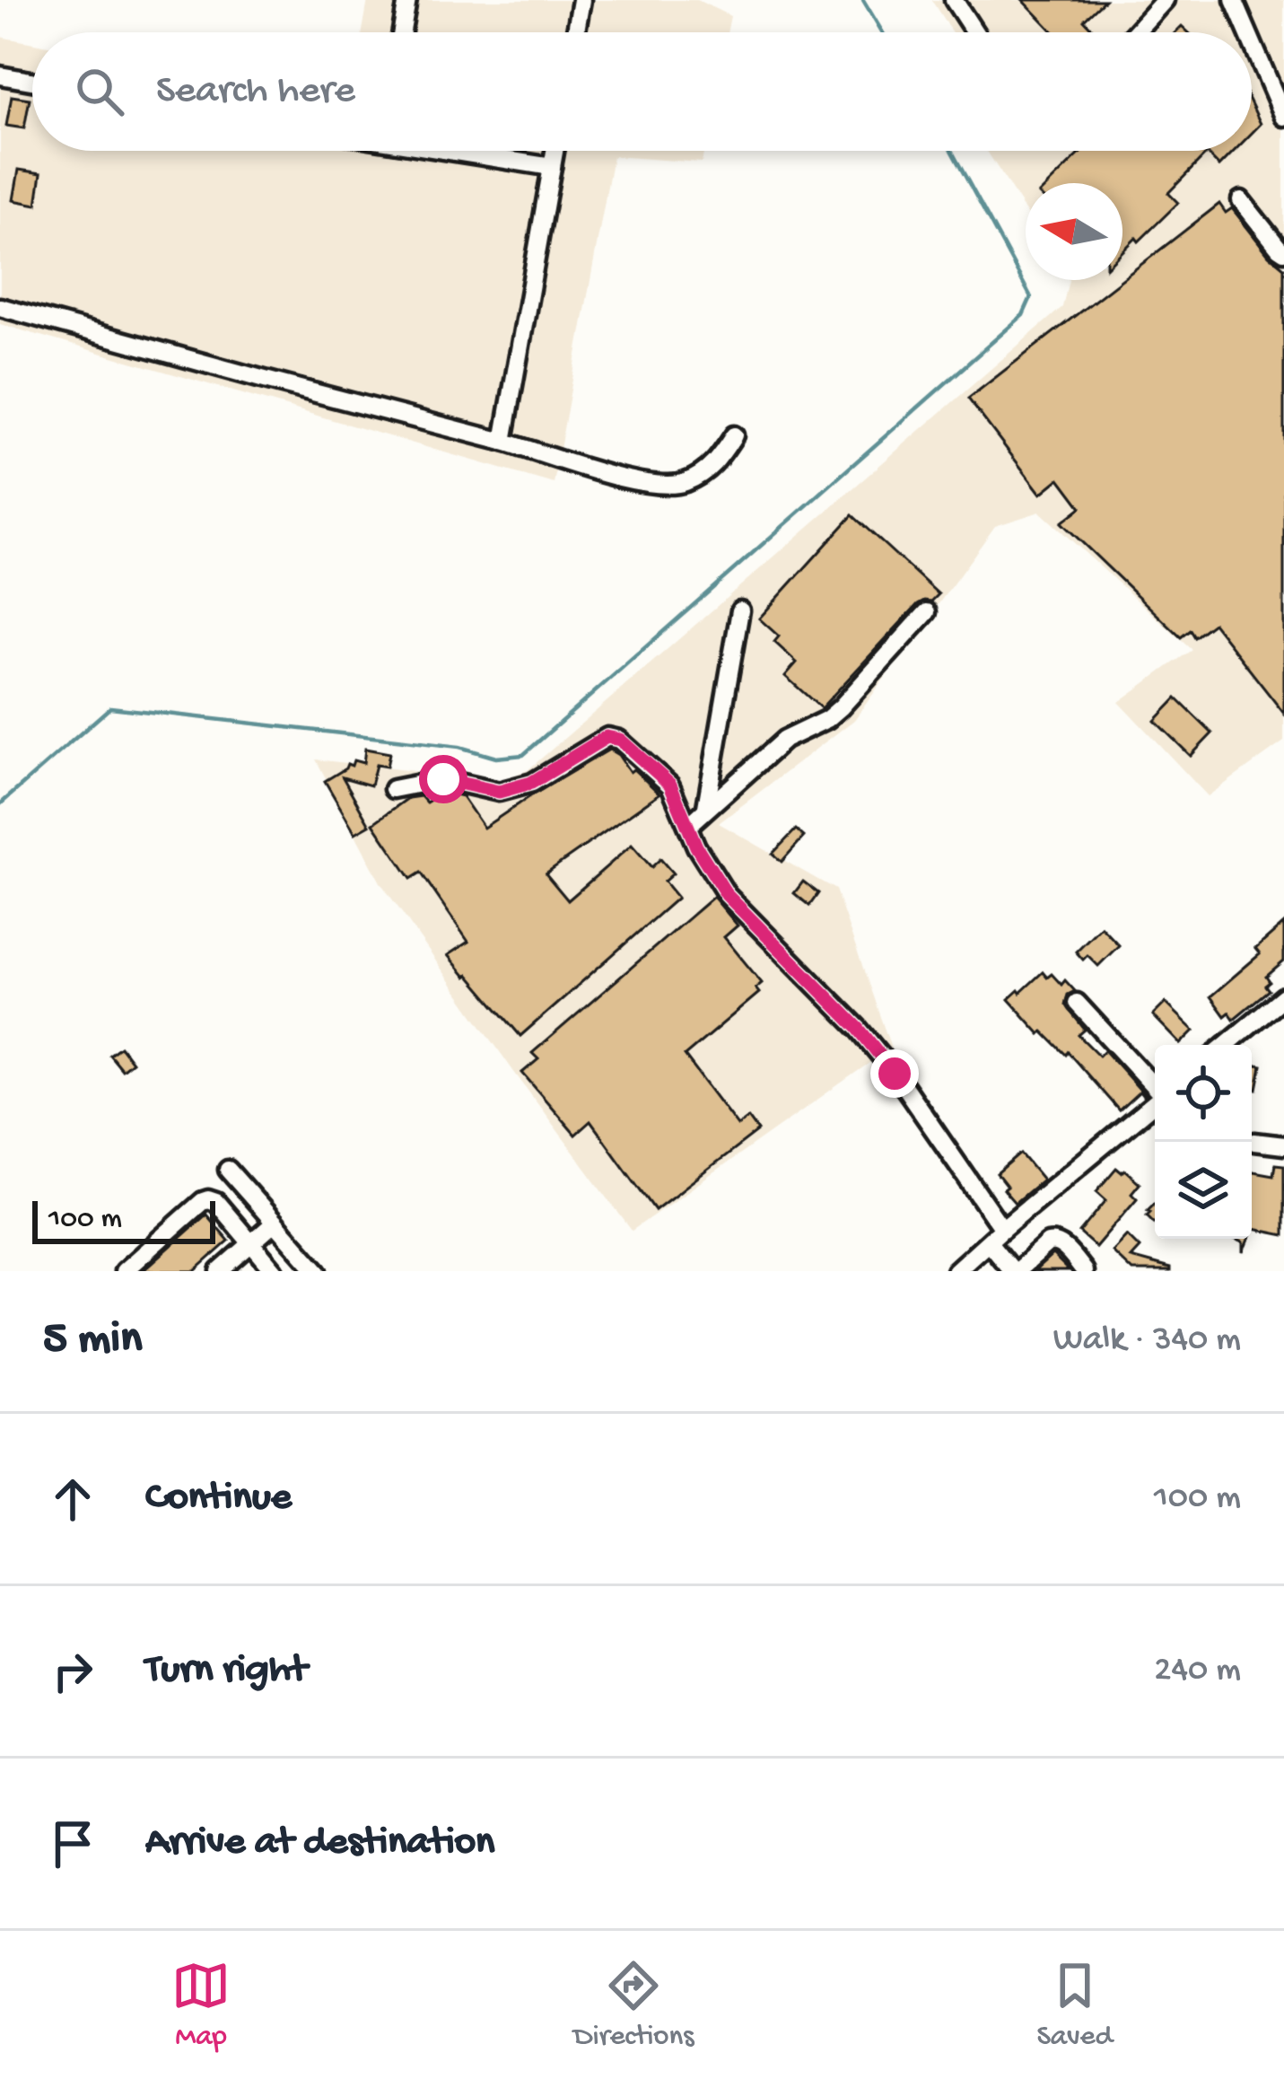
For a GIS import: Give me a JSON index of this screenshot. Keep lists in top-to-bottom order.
{
  "scale_bar": "100 m",
  "north": "left",
  "page": {
    "search": "Search here",
    "scale": "100 m",
    "heading": ["5 min", "Walk · 340 m"],
    "list": [
      ["Continue", "100 m"],
      ["Turn right", "240 m"],
      "Arrive at destination"
    ],
    "nav": ["Map", "Directions", "Saved"]
  }
}
